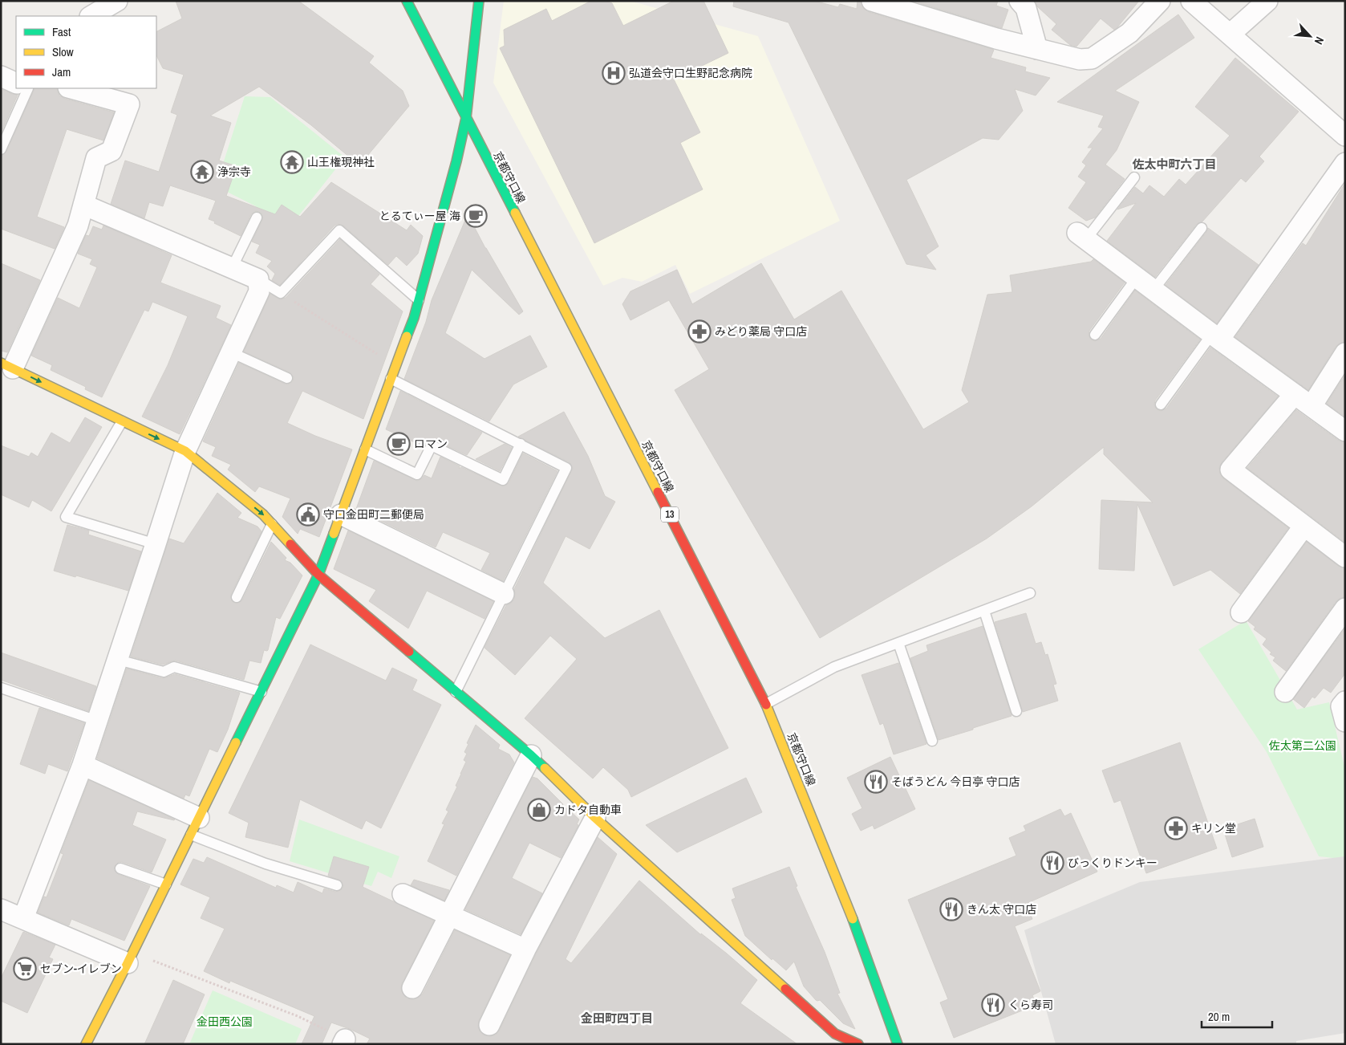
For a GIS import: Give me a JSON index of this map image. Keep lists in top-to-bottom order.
{
  "streets": {
    "street": ["京都守口線", "13"]
  },
  "districts": ["佐太中町六丁目", "金田町四丁目"],
  "parks": ["佐太第二公園", "金田西公園"],
  "places": {
    "hospital": ["弘道会守口生野記念病院"],
    "temple": ["山王権現神社", "浄宗寺"],
    "cafe": ["とるてぃー屋 海", "ロマン"],
    "pharmacy": ["みどり薬局 守口店", "キリン堂"],
    "public building": ["守口金田町二郵便局"],
    "restaurant": [
      "そばうどん 今日亭 守口店",
      "びっくりドンキー",
      "きん太 守口店",
      "くら寿司"
    ],
    "shop": ["カドタ自動車"],
    "supermarket": ["セブン-イレブン"]
  },
  "legend": ["Fast", "Slow", "Jam"],
  "scale_bar": "20 m",
  "north": "bottom right"
}
